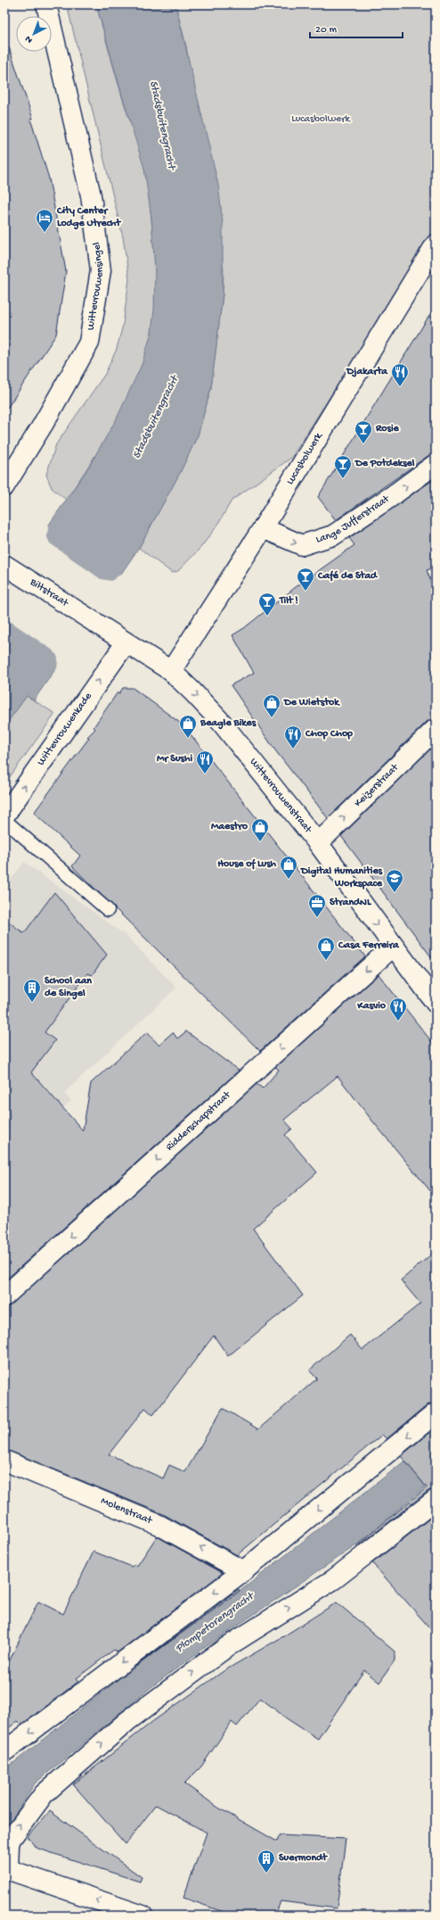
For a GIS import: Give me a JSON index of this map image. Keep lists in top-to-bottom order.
{
  "streets": {
    "street": [
      "Wittevrouwensingel",
      "Lucasbolwerk",
      "Lange Jufferstraat",
      "Biltstraat",
      "Wittevrouwenkade",
      "Keizerstraat",
      "Wittevrouwenstraat",
      "Ridderschapstraat",
      "Molenstraat"
    ]
  },
  "crossings": [
    ["Lucasbolwerk", "Lange Jufferstraat"],
    ["Lucasbolwerk", "Wittevrouwenstraat"],
    ["Biltstraat", "Wittevrouwenstraat"],
    ["Wittevrouwenkade", "Wittevrouwenstraat"],
    ["Keizerstraat", "Wittevrouwenstraat"],
    ["Wittevrouwenstraat", "Ridderschapstraat"]
  ],
  "one_way": [
    "Lange Jufferstraat",
    "Wittevrouwenkade",
    "Keizerstraat",
    "Wittevrouwenstraat",
    "Ridderschapstraat",
    "Molenstraat"
  ],
  "water": ["Stadsbuitengracht", "Plompetorengracht"],
  "parks": ["Lucasbolwerk"],
  "places": {
    "hotel": ["City Center Lodge Utrecht"],
    "restaurant": [
      "Djakarta",
      "Chop Chop",
      "Mr Sushi",
      "Kasvio"
    ],
    "bar": [
      "Rosie",
      "De Potdeksel",
      "Café de Stad",
      "Tilt !"
    ],
    "shop": [
      "De Wietstok",
      "Beagle Bikes",
      "Maestro",
      "House of Lush",
      "Casa Ferreira"
    ],
    "school or university": ["Digital Humanities Workspace"],
    "office": ["StrandNL"],
    "building": ["School aan de Singel", "Suermondt"]
  },
  "scale_bar": "20 m",
  "north": "bottom left"
}
